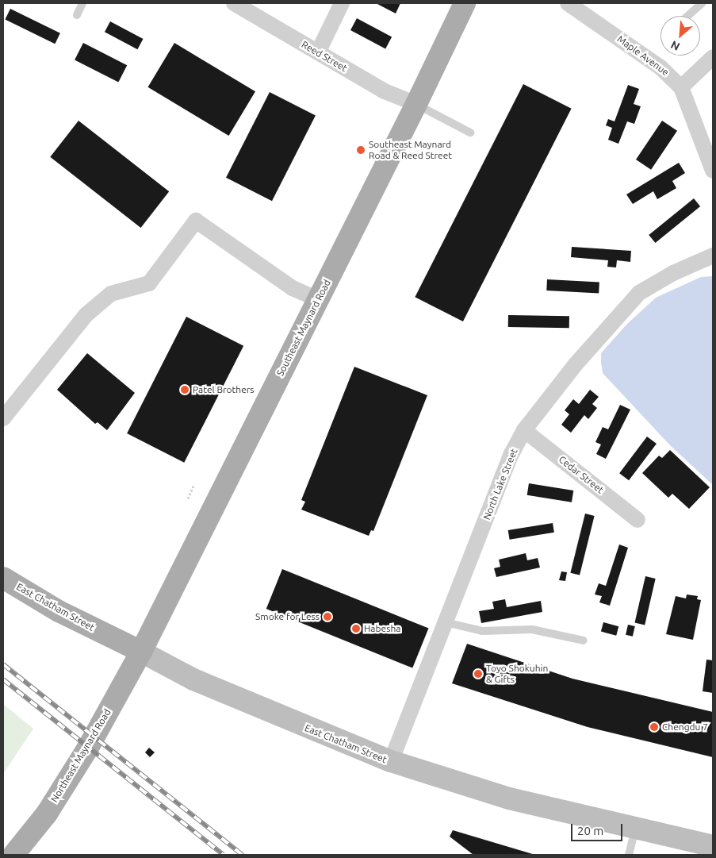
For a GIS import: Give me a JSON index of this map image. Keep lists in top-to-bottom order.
{
  "streets": {
    "main road": ["Southeast Maynard Road", "East Chatham Street", "Northeast Maynard Road"],
    "street": [
      "Maple Avenue",
      "Reed Street",
      "Cedar Street",
      "North Lake Street"
    ]
  },
  "crossings": [
    ["Reed Street", "Southeast Maynard Road"],
    ["Southeast Maynard Road", "East Chatham Street"],
    ["Southeast Maynard Road", "Northeast Maynard Road"],
    ["Cedar Street", "North Lake Street"],
    ["North Lake Street", "East Chatham Street"],
    ["East Chatham Street", "Northeast Maynard Road"]
  ],
  "places": [
    "Southeast Maynard Road & Reed Street",
    "Patel Brothers",
    "Smoke for Less",
    "Habesha",
    "Toyo Shokuhin & Gifts",
    "Chengdu 7"
  ],
  "scale_bar": "20 m",
  "north": "bottom left"
}
